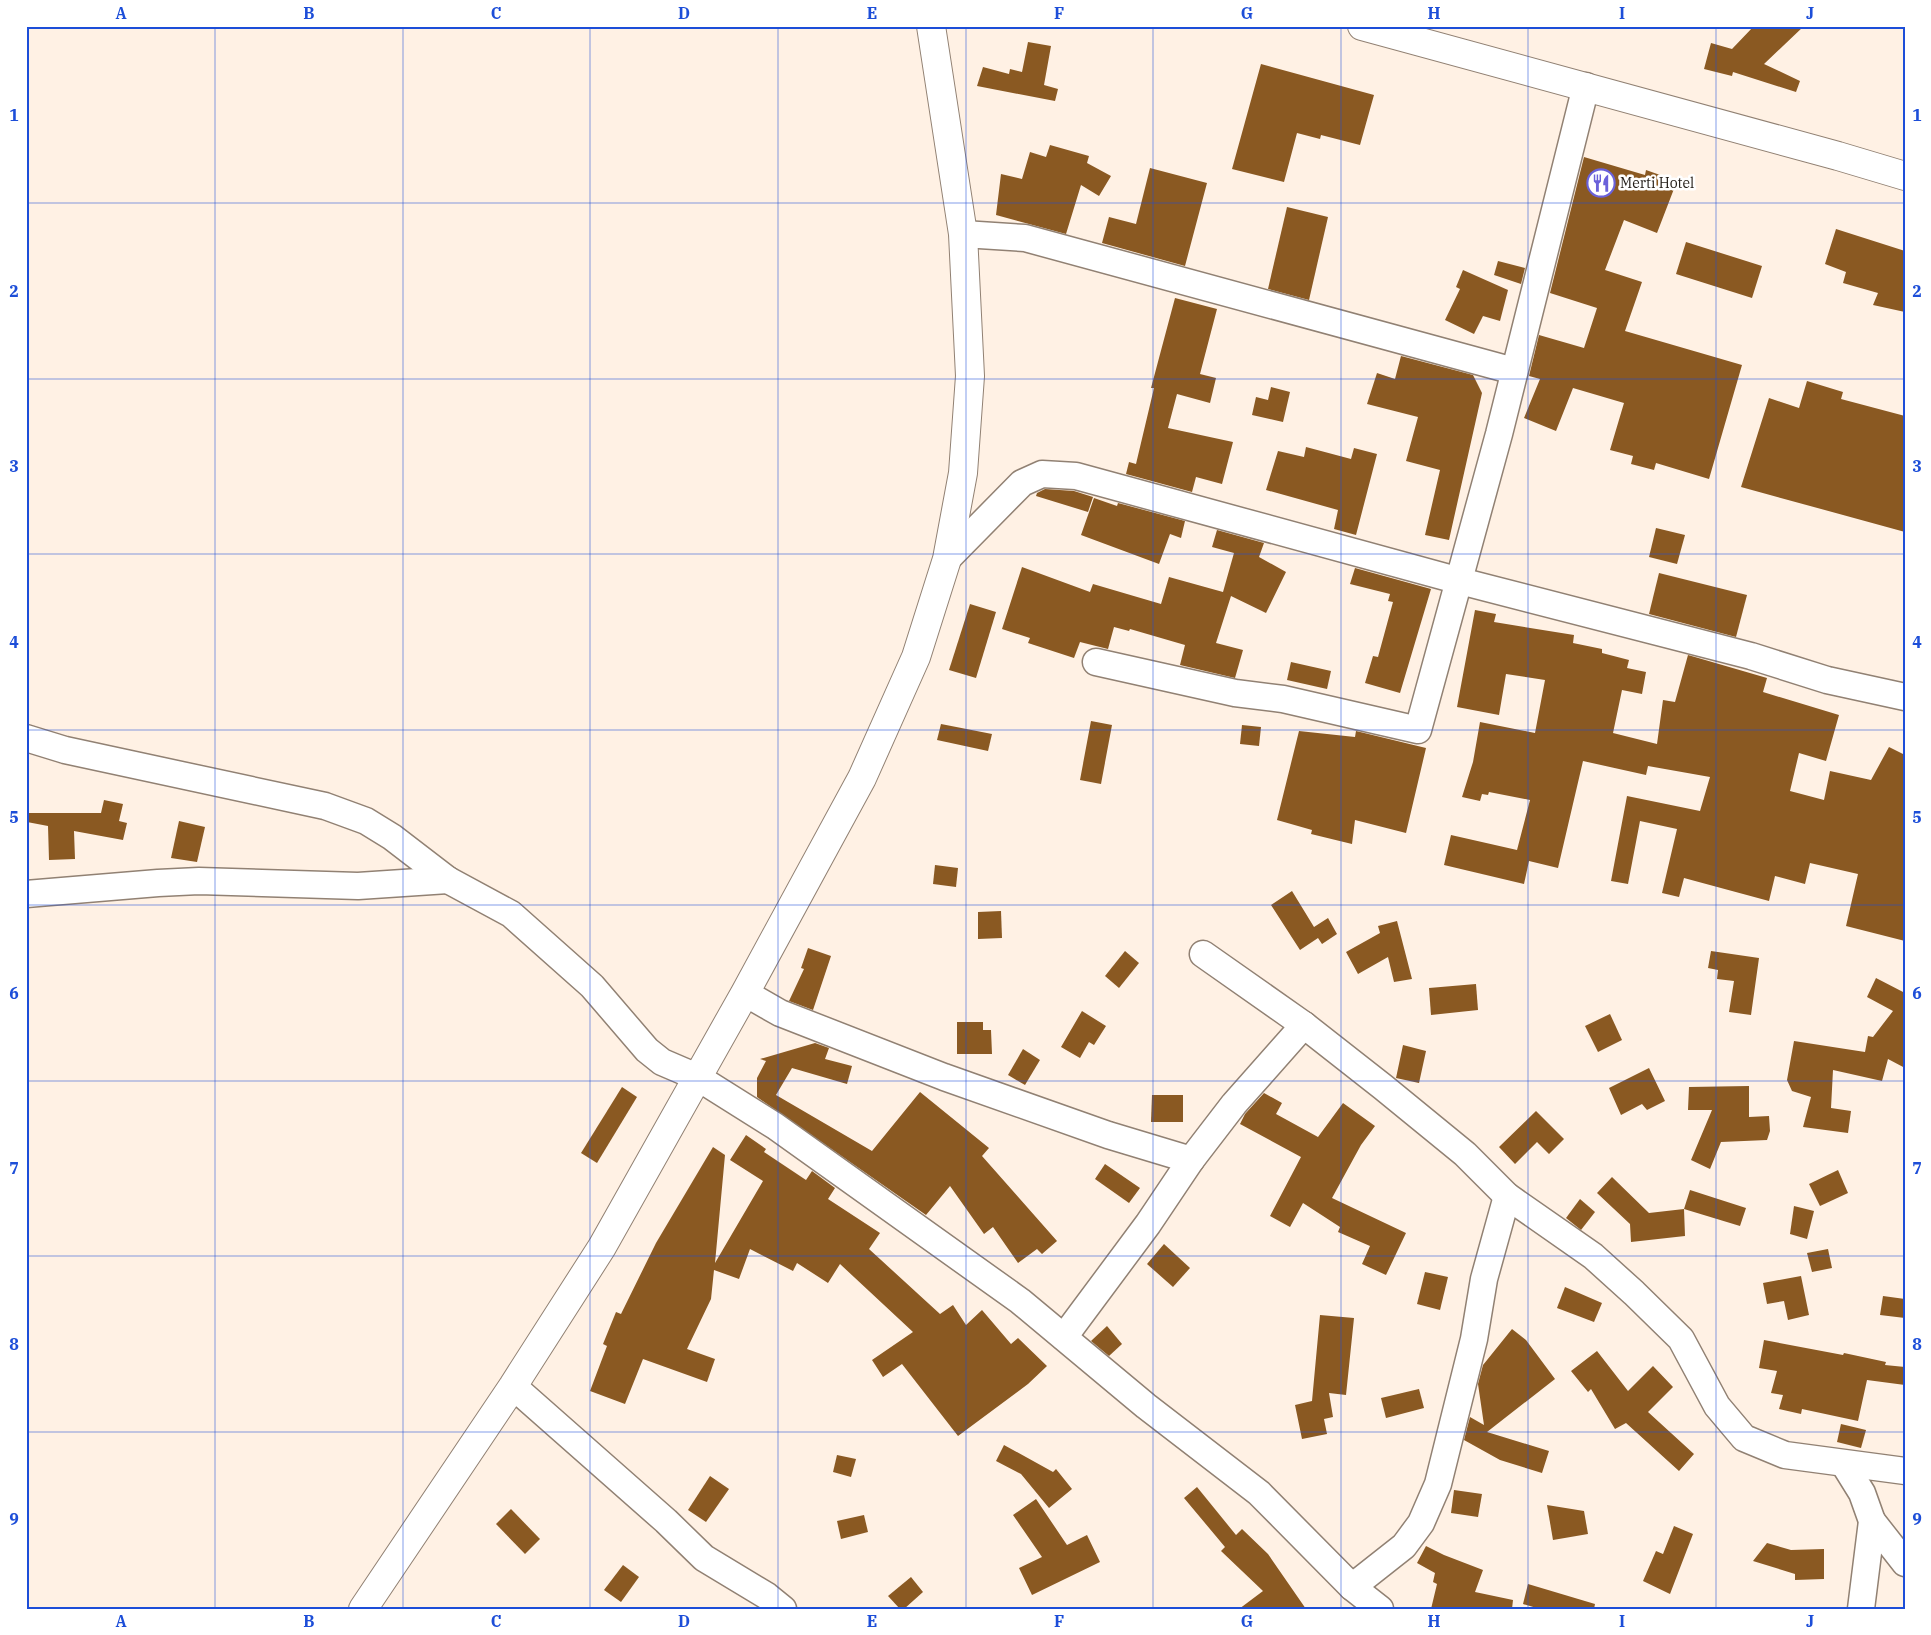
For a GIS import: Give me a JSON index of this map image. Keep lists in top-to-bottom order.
{
  "places": {
    "restaurant": ["Merti Hotel"]
  },
  "grid": {
    "columns": [
      "A",
      "B",
      "C",
      "D",
      "E",
      "F",
      "G",
      "H",
      "I",
      "J"
    ],
    "rows": [
      "1",
      "2",
      "3",
      "4",
      "5",
      "6",
      "7",
      "8",
      "9"
    ]
  }
}
